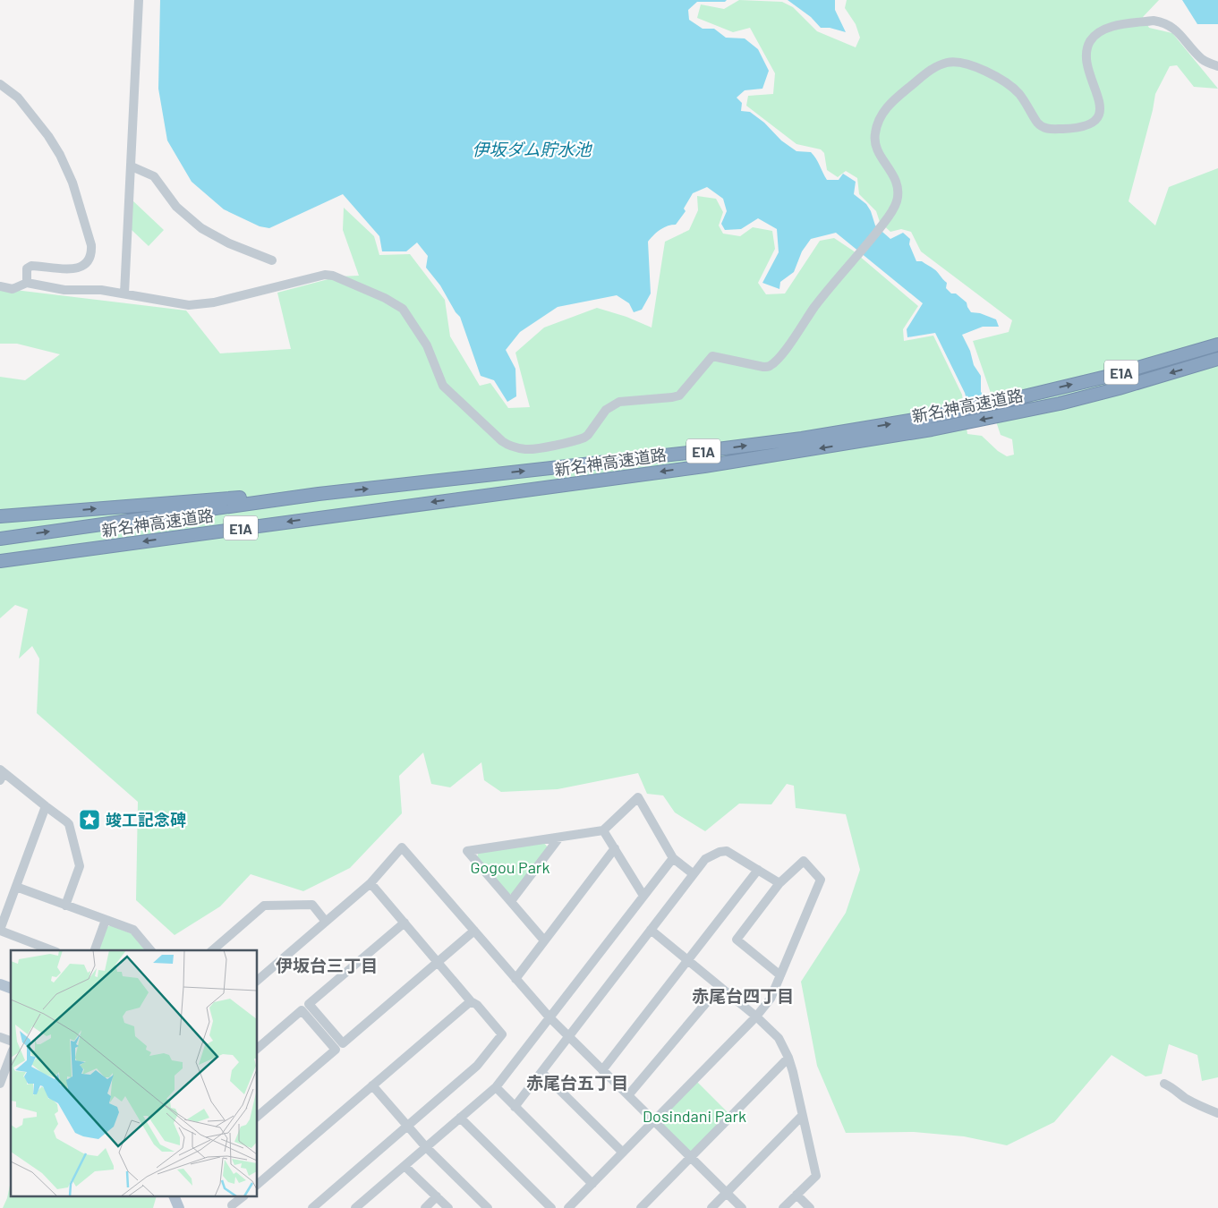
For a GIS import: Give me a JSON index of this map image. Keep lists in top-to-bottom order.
{
  "streets": {
    "highway": ["E1A", "新名神高速道路"]
  },
  "districts": ["伊坂台三丁目", "赤尾台四丁目", "赤尾台五丁目"],
  "water": ["伊坂ダム貯水池"],
  "parks": ["Gogou Park", "Dosindani Park"],
  "places": {
    "place": ["竣工記念碑"]
  }
}
